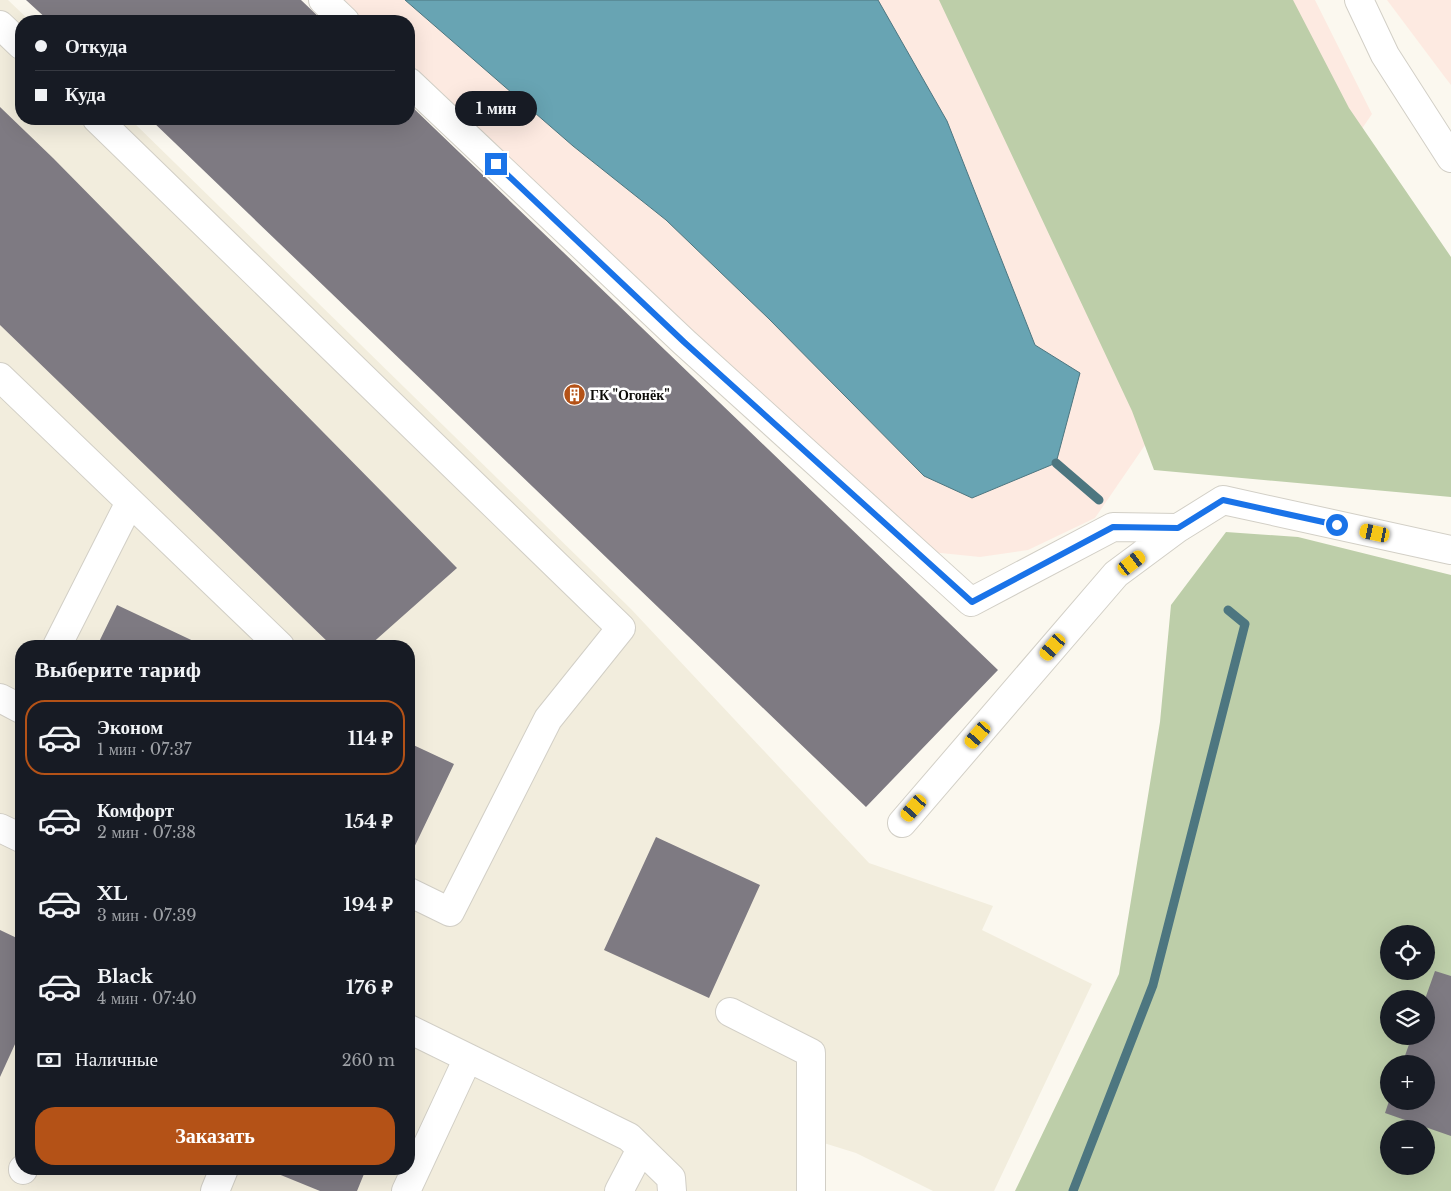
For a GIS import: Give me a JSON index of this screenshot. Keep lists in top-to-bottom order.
{
  "places": {
    "building": ["ГК \"Огонёк\""]
  },
  "page": {
    "banner": ["Откуда", "Куда"],
    "bubble": "1 мин",
    "heading": "Выберите тариф",
    "list": [
      {
        "name": "Эконом",
        "note": "1 мин · 07:37",
        "value": "114 ₽"
      },
      {
        "name": "Комфорт",
        "note": "2 мин · 07:38",
        "value": "154 ₽"
      },
      {
        "name": "XL",
        "note": "3 мин · 07:39",
        "value": "194 ₽"
      },
      {
        "name": "Black",
        "note": "4 мин · 07:40",
        "value": "176 ₽"
      }
    ],
    "map_buttons": ["+", "−"],
    "pay": ["Наличные", "260 m"],
    "buttons": "Заказать"
  }
}
